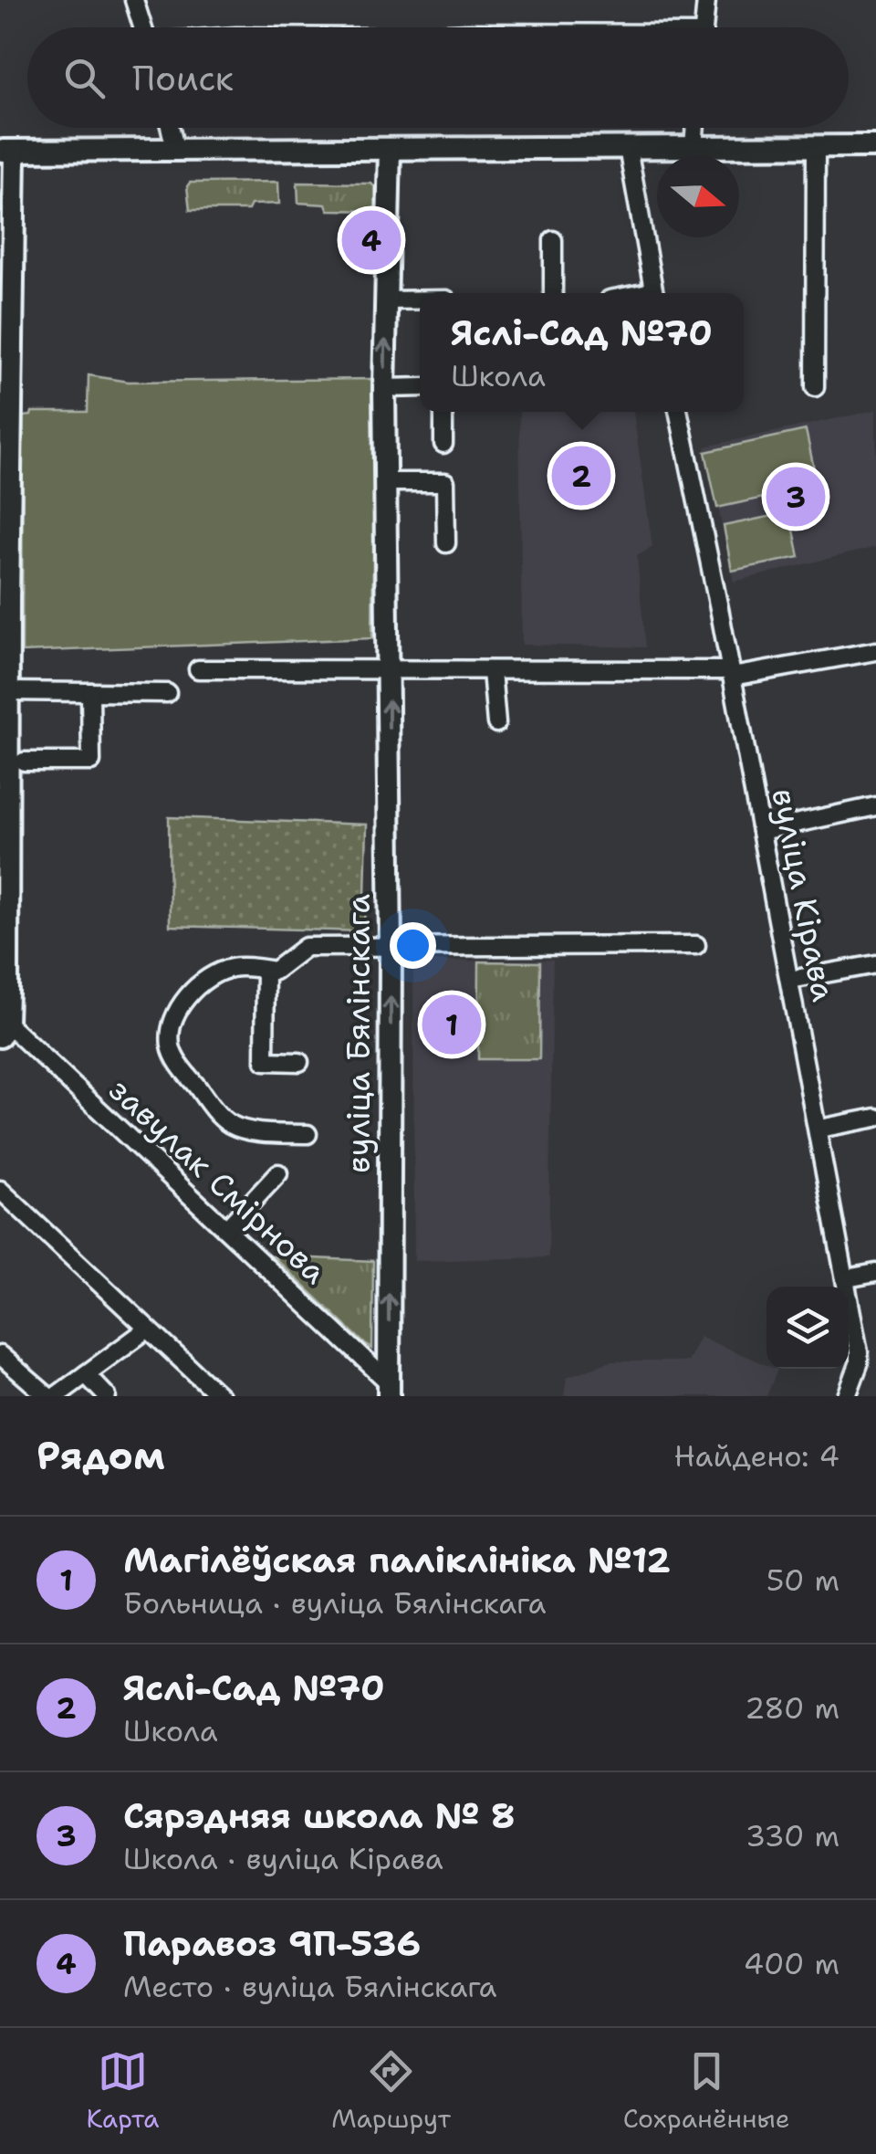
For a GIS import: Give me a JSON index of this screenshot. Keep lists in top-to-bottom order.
{
  "streets": {
    "main road": ["вуліца Бялінскага"],
    "street": ["вуліца Кірава", "завулак Смірнова"]
  },
  "crossings": [
    ["вуліца Бялінскага", "завулак Смірнова"]
  ],
  "one_way": ["вуліца Бялінскага"],
  "north": "right",
  "page": {
    "search": "Поиск",
    "pins": [
      "4",
      "2",
      "3",
      "1"
    ],
    "popup": ["Яслі-Сад №70", "Школа"],
    "heading": ["Рядом", "Найдено: 4"],
    "list": [
      {
        "mark": "1",
        "name": "Магілёўская паліклініка №12",
        "note": "Больница · вуліца Бялінскага",
        "value": "50 m"
      },
      {
        "mark": "2",
        "name": "Яслі-Сад №70",
        "note": "Школа",
        "value": "280 m"
      },
      {
        "mark": "3",
        "name": "Сярэдняя школа № 8",
        "note": "Школа · вуліца Кірава",
        "value": "330 m"
      },
      {
        "mark": "4",
        "name": "Паравоз 9П-536",
        "note": "Место · вуліца Бялінскага",
        "value": "400 m"
      }
    ],
    "nav": ["Карта", "Маршрут", "Сохранённые"]
  }
}
